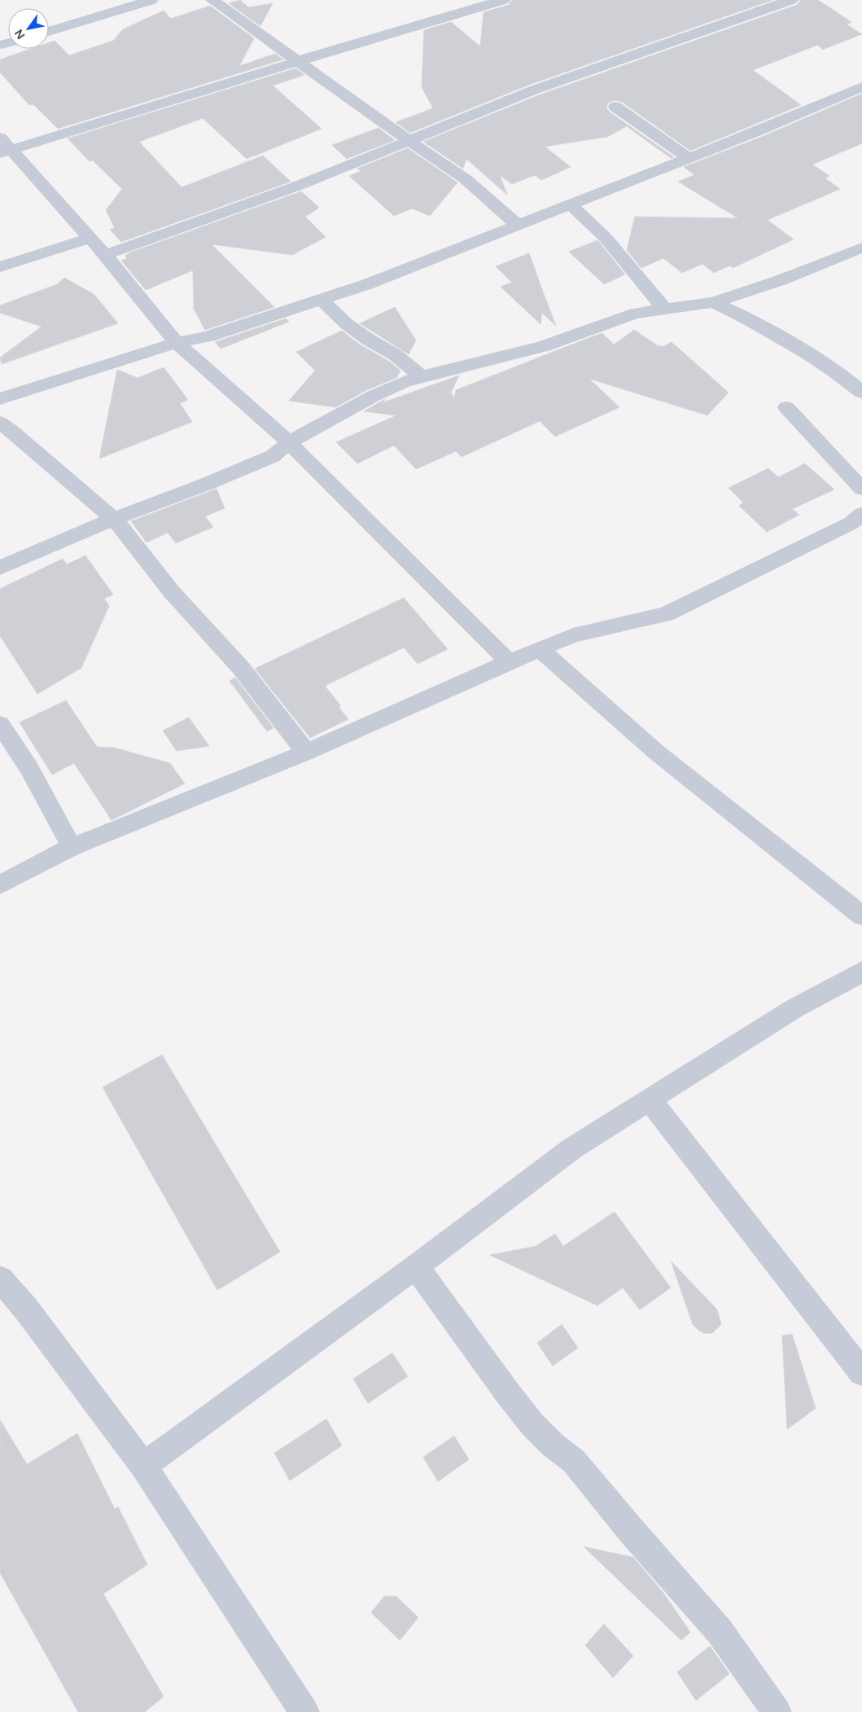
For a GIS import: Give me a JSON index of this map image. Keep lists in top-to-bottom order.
{
  "north": "bottom left"
}
